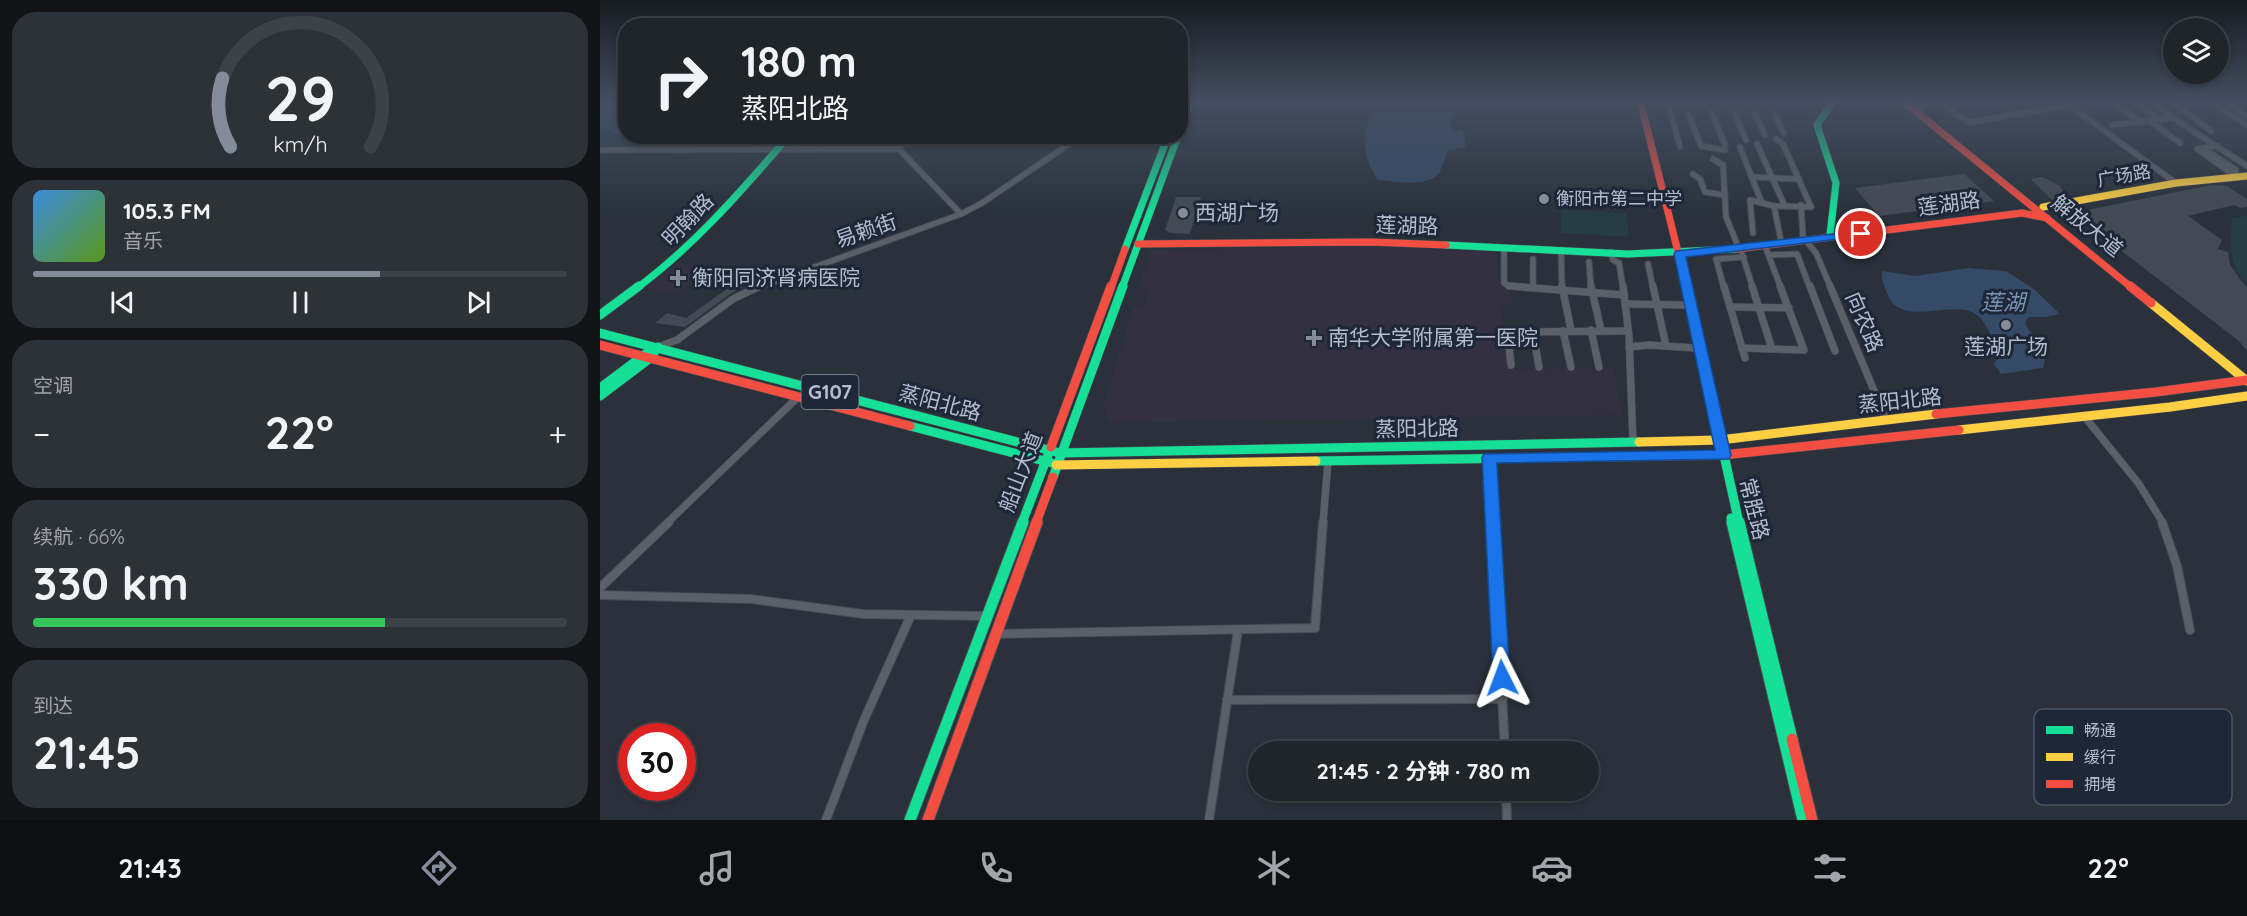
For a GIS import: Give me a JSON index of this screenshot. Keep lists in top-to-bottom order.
{
  "streets": {
    "main road": [
      "广场路",
      "莲湖路",
      "明翰路",
      "解放大道",
      "G107",
      "蒸阳北路",
      "船山大道",
      "常胜路"
    ],
    "street": ["易赖街", "向农路"]
  },
  "crossings": [
    ["广场路", "解放大道"],
    ["莲湖路", "解放大道"],
    ["莲湖路", "向农路"],
    ["莲湖路", "船山大道"],
    ["莲湖路", "常胜路"],
    ["解放大道", "蒸阳北路"],
    ["易赖街", "蒸阳北路"],
    ["向农路", "蒸阳北路"],
    ["蒸阳北路", "船山大道"],
    ["蒸阳北路", "常胜路"]
  ],
  "water": ["莲湖"],
  "places": {
    "other": ["衡阳市第二中学", "西湖广场", "莲湖广场"],
    "health": ["衡阳同济肾病医院", "南华大学附属第一医院"]
  },
  "legend": ["畅通", "缓行", "拥堵"],
  "page": {
    "turn": ["180 m", "蒸阳北路"],
    "song": ["105.3 FM", "音乐"],
    "tile": [
      "空调",
      ["续航 · 66%", "330 km"],
      ["到达", "21:45"]
    ],
    "heat": ["−", "22°", "+"],
    "limit": "30",
    "trip": "21:45 · 2 分钟 · 780 m",
    "tabs": ["21:43", "22°"],
    "gauge": ["29", "km/h"]
  }
}
